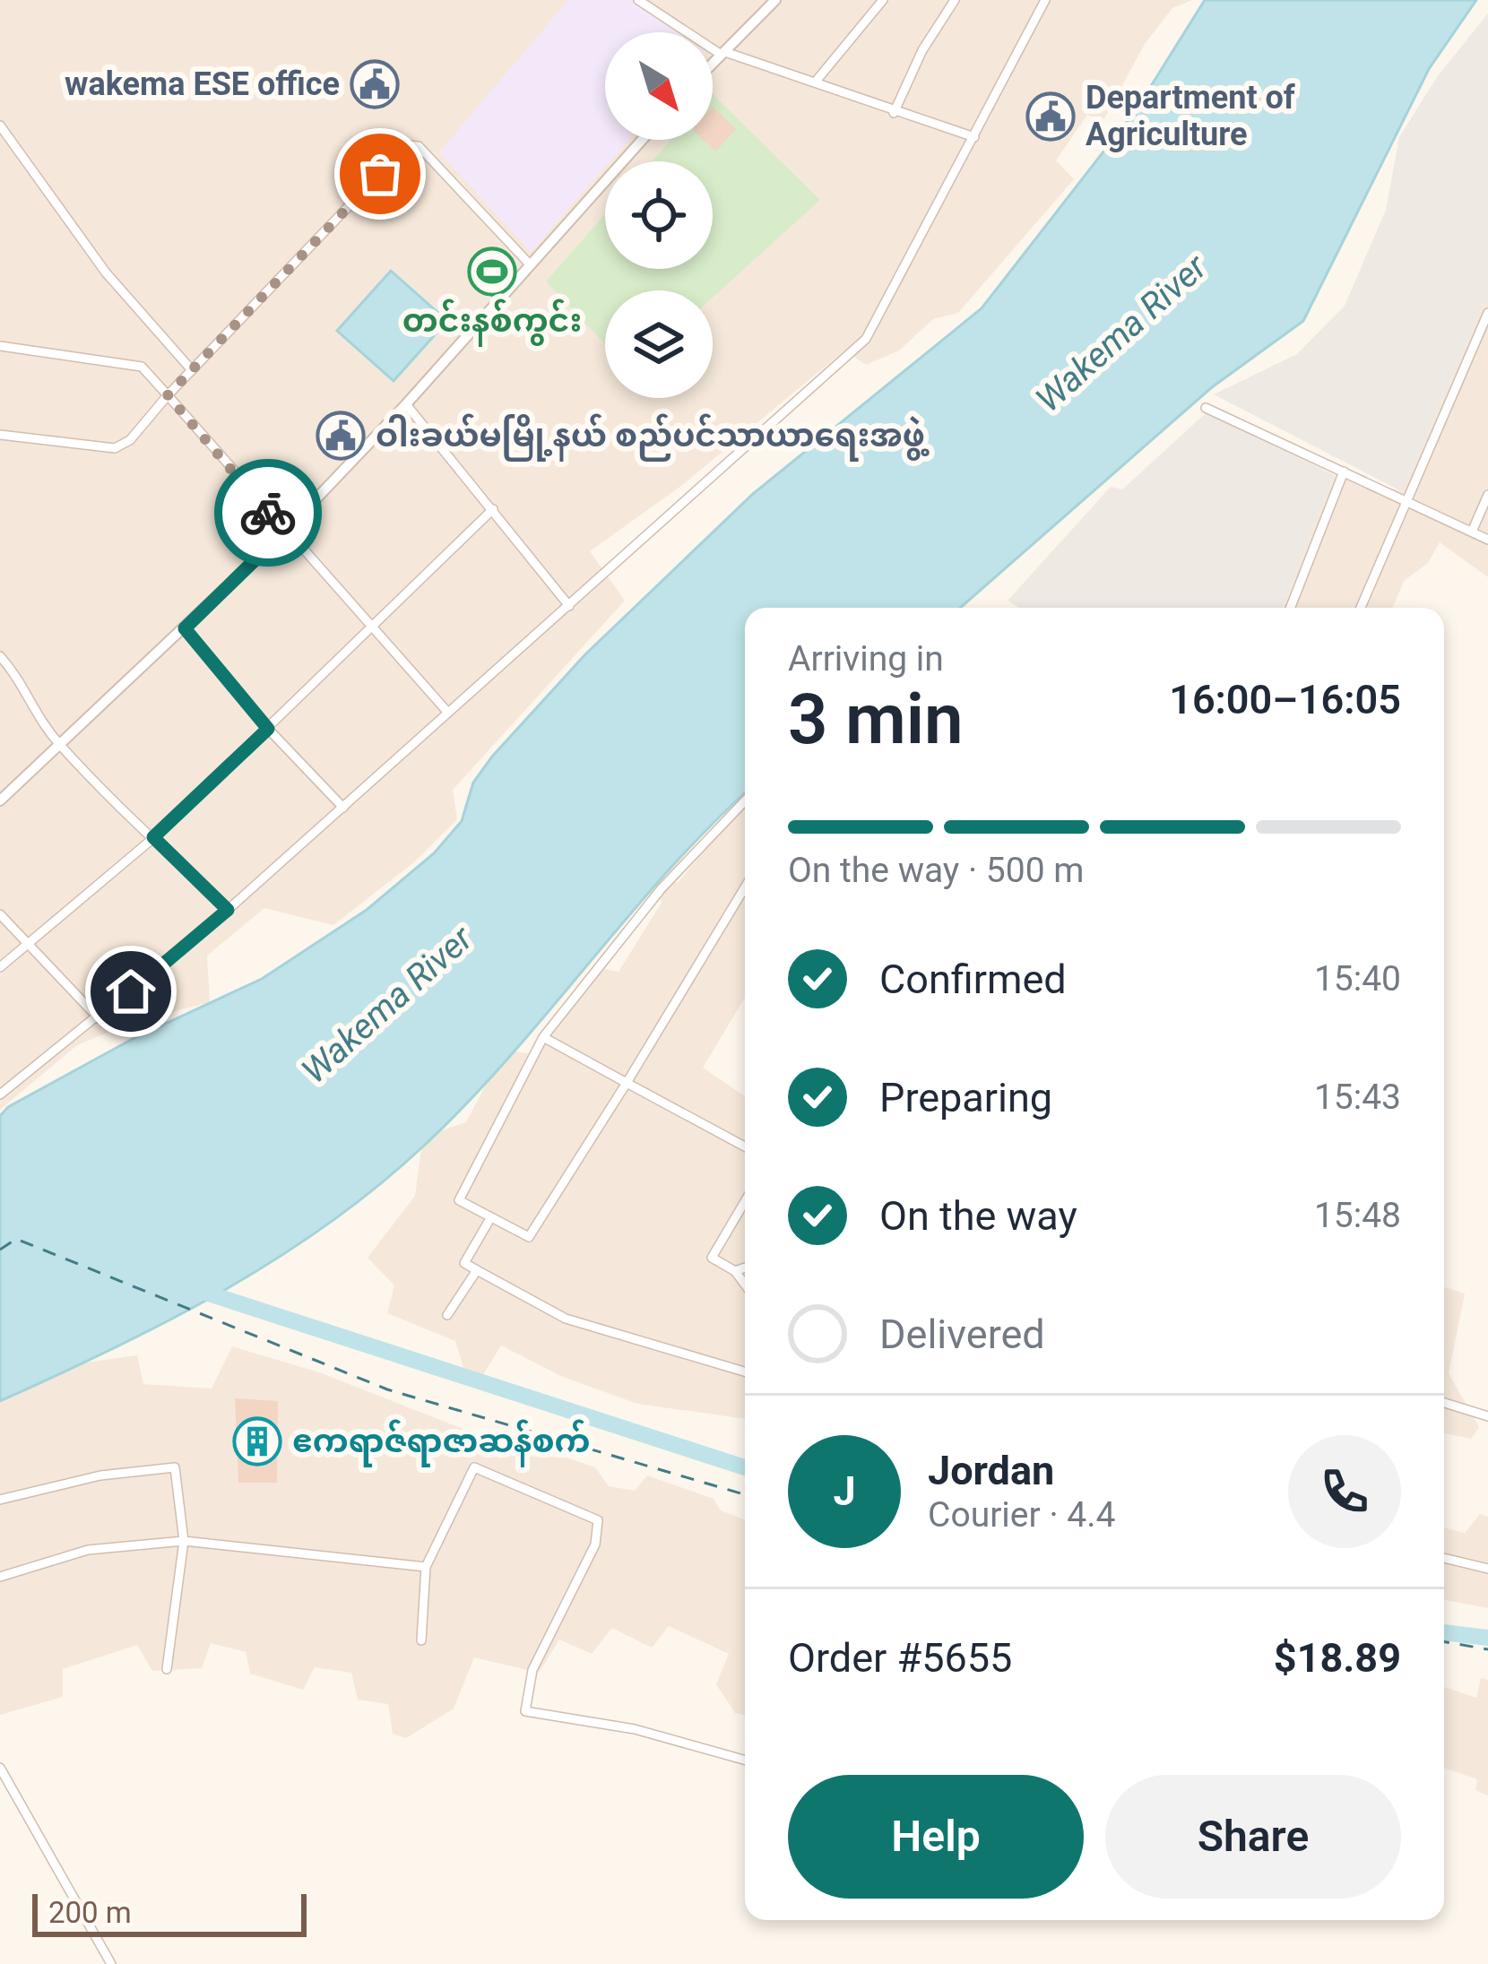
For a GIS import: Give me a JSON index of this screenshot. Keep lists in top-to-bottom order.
{
  "water": ["Wakema River"],
  "places": {
    "public building": ["wakema ESE office", "Department of Agriculture", "ဝါးခယ်မမြို့နယ် စည်ပင်သာယာရေးအဖွဲ့"],
    "sports": ["တင်းနစ်ကွင်း"],
    "building": ["ဧကရာဇ်ရာဇာဆန်စက်"]
  },
  "scale_bar": "200 m",
  "north": "bottom right",
  "page": {
    "heading": ["3 min", "Arriving in", "16:00–16:05"],
    "panel": [
      "Jordan",
      "Courier · 4.4",
      "Order #5655",
      "$18.89"
    ],
    "bar": "On the way · 500 m",
    "list": [
      ["Confirmed", "15:40"],
      ["Preparing", "15:43"],
      ["On the way", "15:48"],
      "Delivered"
    ],
    "round": "J",
    "buttons": ["Help", "Share"],
    "scale": "200 m"
  }
}
